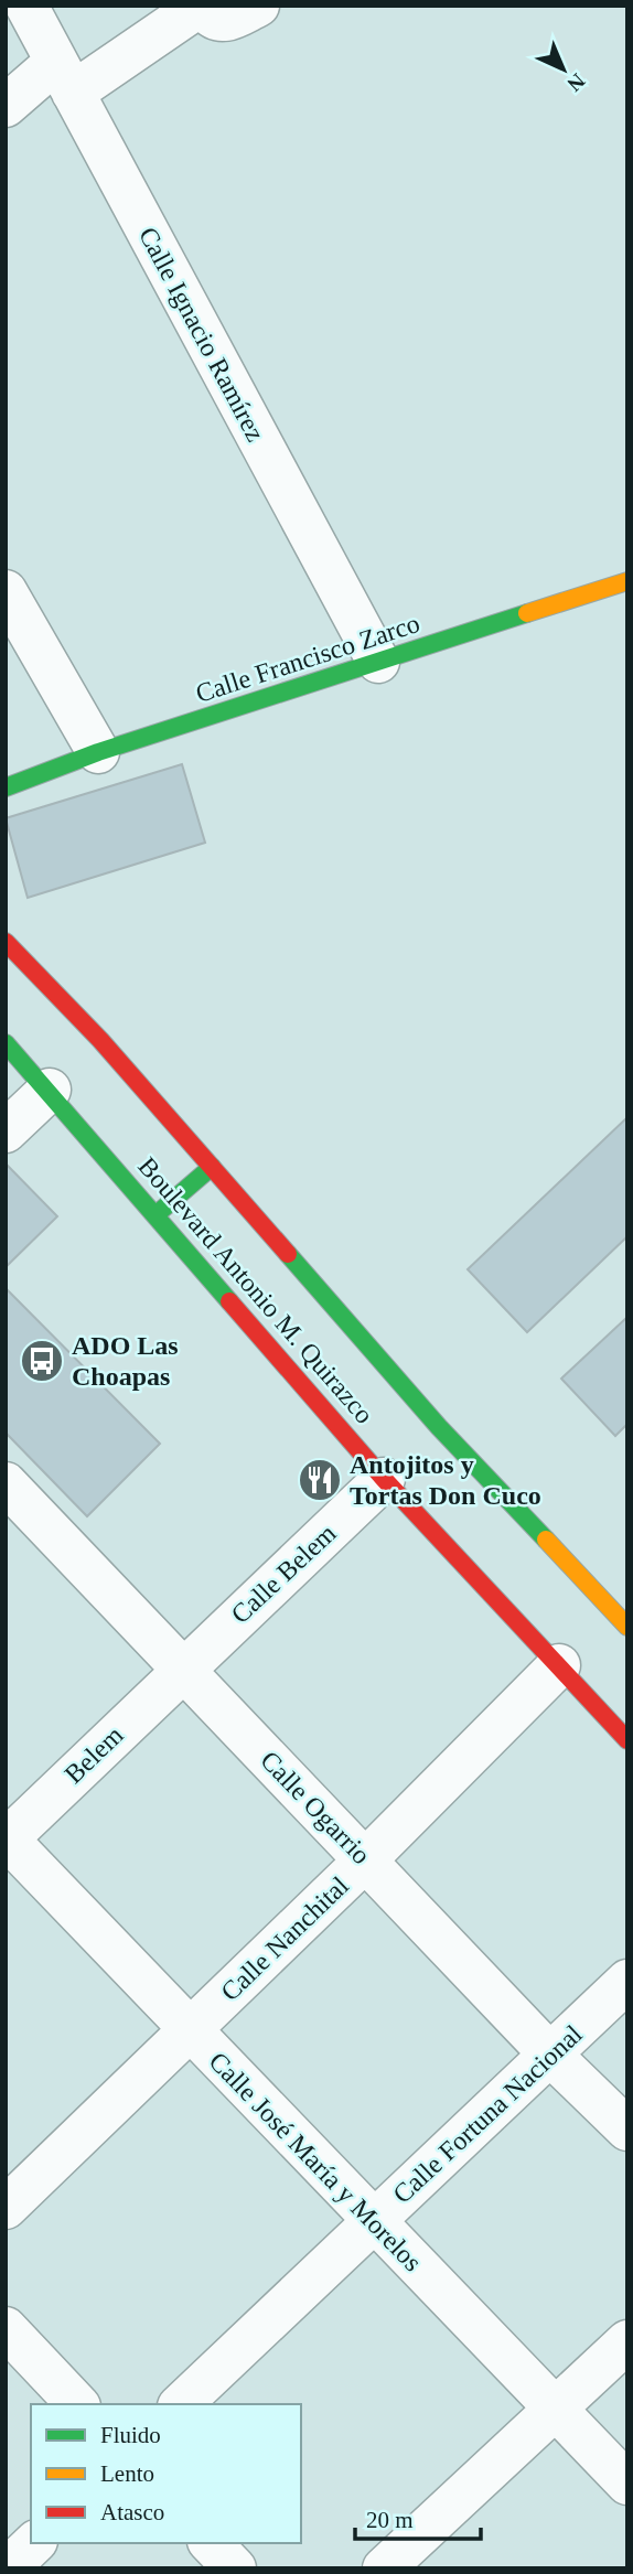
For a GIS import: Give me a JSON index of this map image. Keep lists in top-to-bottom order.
{
  "streets": {
    "main road": ["Calle Francisco Zarco", "Boulevard Antonio M. Quirazco"],
    "street": [
      "Calle Ignacio Ramírez",
      "Calle Belem",
      "Belem",
      "Calle Ogarrio",
      "Calle Nanchital",
      "Calle Fortuna Nacional",
      "Calle José María y Morelos"
    ]
  },
  "crossings": [
    ["Calle Ignacio Ramírez", "Calle Francisco Zarco"],
    ["Boulevard Antonio M. Quirazco", "Calle Belem"],
    ["Boulevard Antonio M. Quirazco", "Calle Nanchital"],
    ["Calle Belem", "Belem"],
    ["Calle Belem", "Calle Ogarrio"],
    ["Belem", "Calle Ogarrio"],
    ["Belem", "Calle José María y Morelos"],
    ["Calle Ogarrio", "Calle Nanchital"],
    ["Calle Ogarrio", "Calle Fortuna Nacional"],
    ["Calle Nanchital", "Calle José María y Morelos"],
    ["Calle Fortuna Nacional", "Calle José María y Morelos"]
  ],
  "places": {
    "bus stop": ["ADO Las Choapas"],
    "restaurant": ["Antojitos y Tortas Don Cuco"]
  },
  "legend": ["Fluido", "Lento", "Atasco"],
  "scale_bar": "20 m",
  "north": "bottom right"
}
